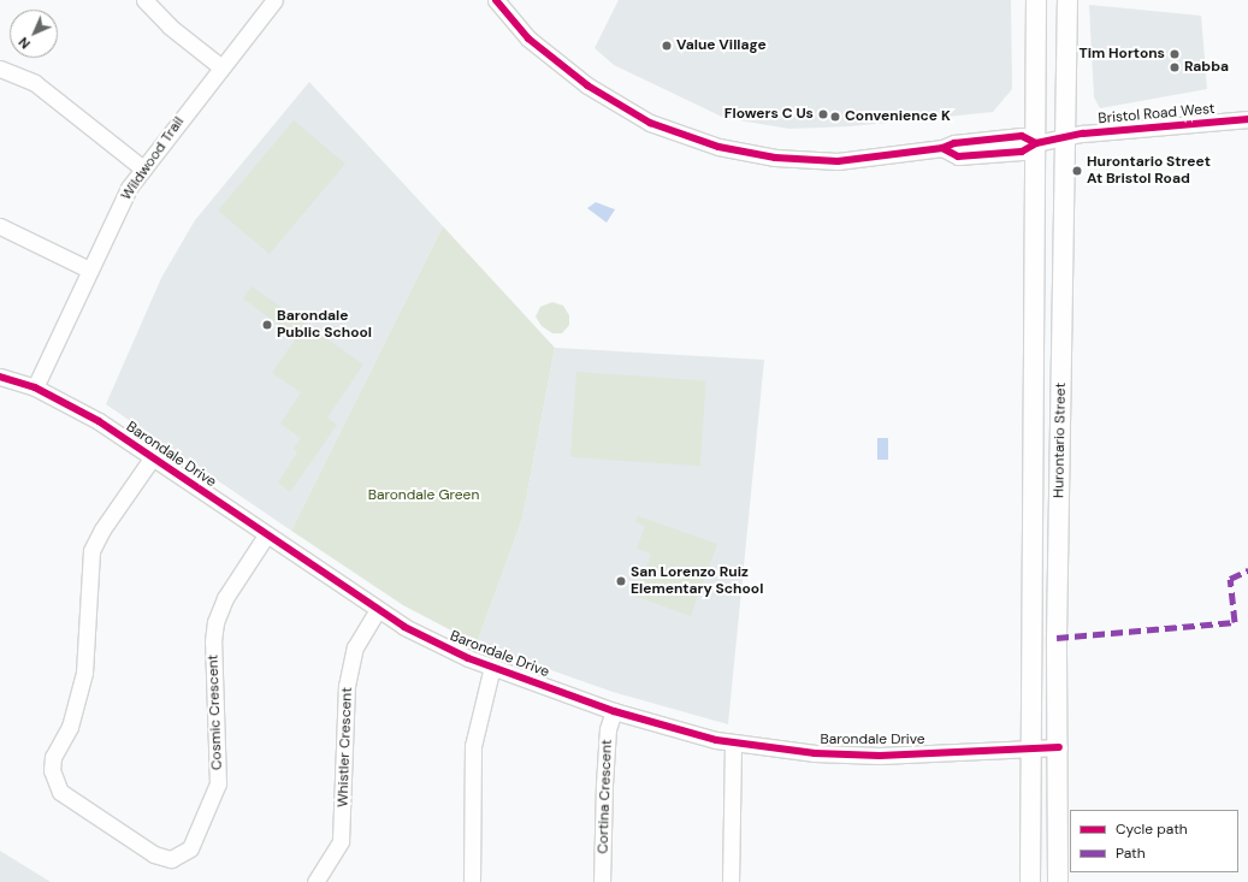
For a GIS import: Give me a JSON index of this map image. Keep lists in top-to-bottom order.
{
  "streets": {
    "main road": ["Hurontario Street"],
    "street": [
      "Bristol Road West",
      "Wildwood Trail",
      "Barondale Drive",
      "Cosmic Crescent",
      "Whistler Crescent",
      "Cortina Crescent"
    ]
  },
  "crossings": [
    ["Bristol Road West", "Hurontario Street"],
    ["Wildwood Trail", "Barondale Drive"],
    ["Hurontario Street", "Barondale Drive"],
    ["Barondale Drive", "Cosmic Crescent"],
    ["Barondale Drive", "Whistler Crescent"],
    ["Barondale Drive", "Cortina Crescent"]
  ],
  "parks": ["Barondale Green"],
  "places": [
    "Value Village",
    "Tim Hortons",
    "Rabba",
    "Flowers C Us",
    "Convenience K",
    "Hurontario Street At Bristol Road",
    "Barondale Public School",
    "San Lorenzo Ruiz Elementary School"
  ],
  "legend": ["Cycle path", "Path"],
  "north": "bottom left"
}
